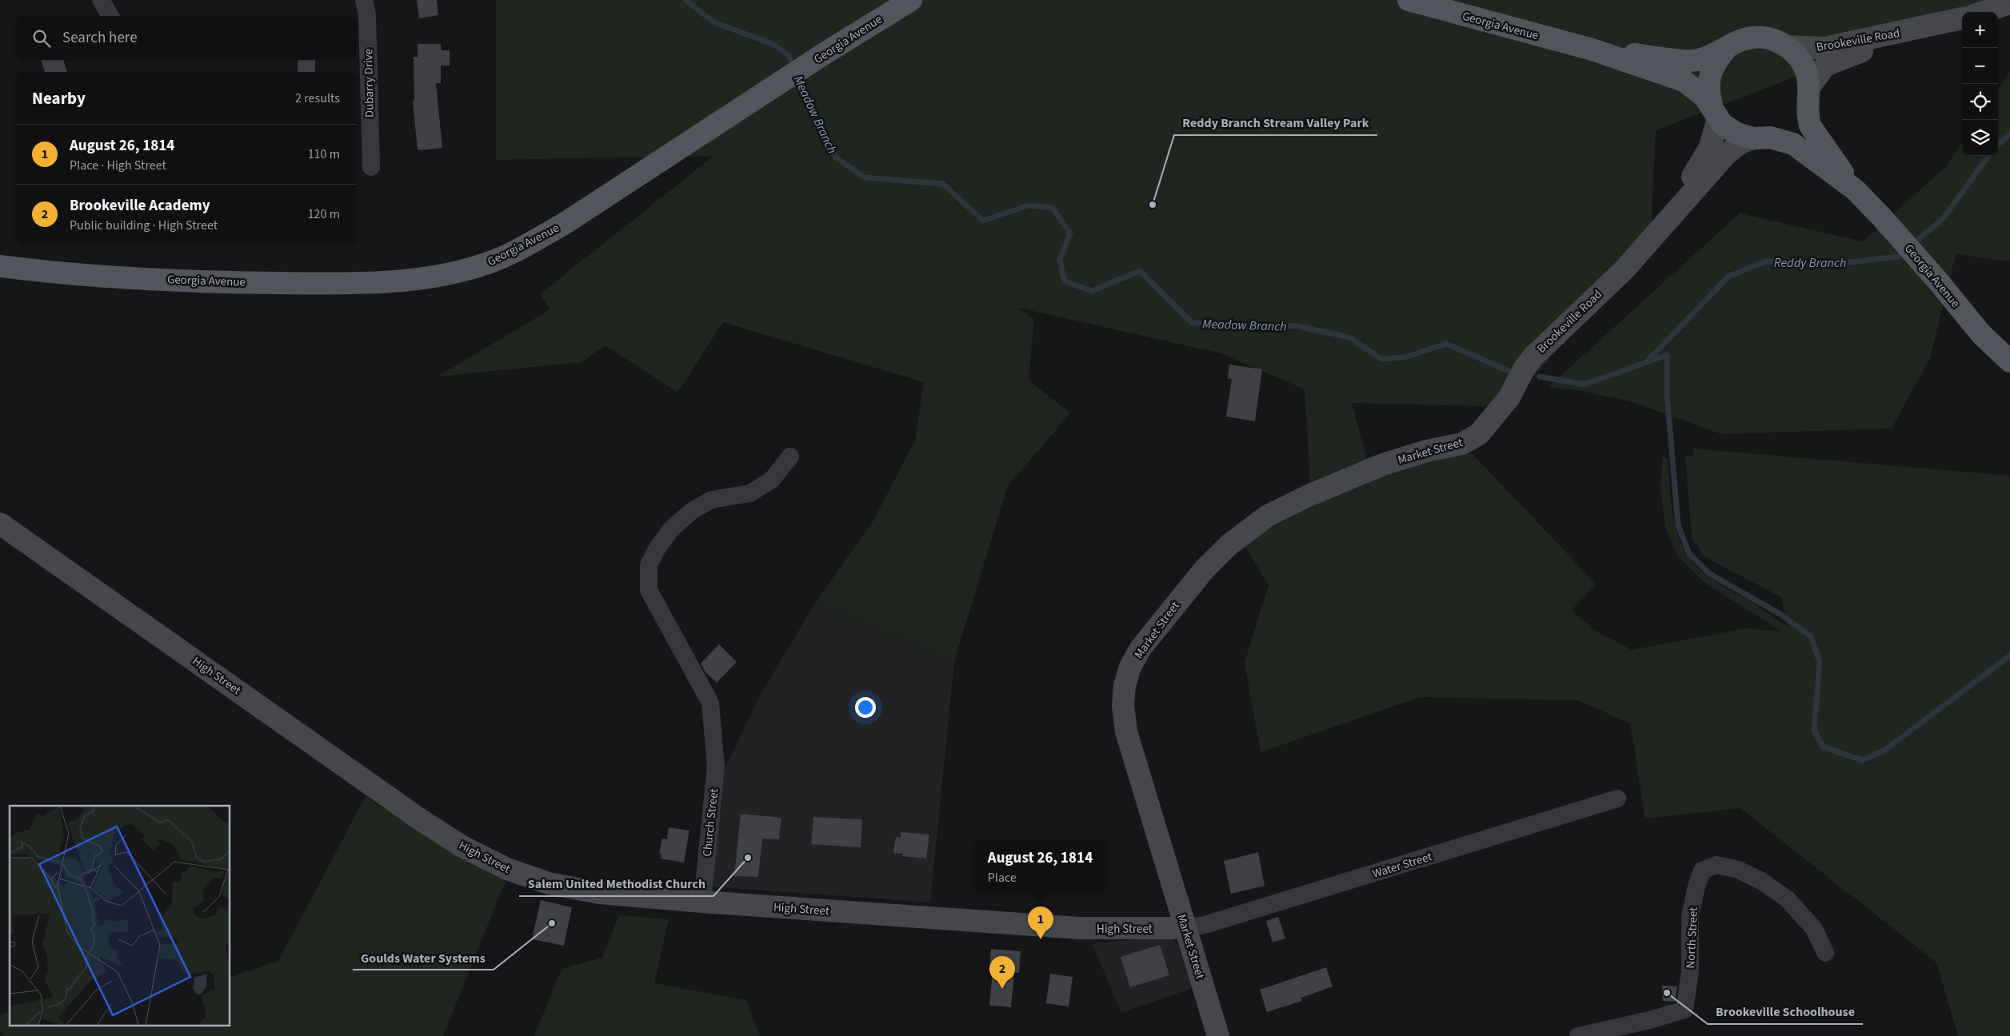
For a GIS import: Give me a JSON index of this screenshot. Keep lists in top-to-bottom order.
{
  "streets": {
    "main road": [
      "Georgia Avenue",
      "Brookeville Road",
      "Market Street",
      "High Street"
    ],
    "street": [
      "Dubarry Drive",
      "Church Street",
      "Water Street",
      "North Street"
    ]
  },
  "crossings": [
    ["Georgia Avenue", "Brookeville Road"],
    ["Brookeville Road", "Market Street"],
    ["Market Street", "High Street"],
    ["Market Street", "Water Street"],
    ["High Street", "Church Street"],
    ["High Street", "Water Street"]
  ],
  "water": ["Meadow Branch", "Reddy Branch"],
  "places": [
    "Reddy Branch Stream Valley Park",
    "Salem United Methodist Church",
    "Goulds Water Systems",
    "Brookeville Schoolhouse"
  ],
  "page": {
    "map_buttons": ["+", "−"],
    "search": "Search here",
    "heading": ["Nearby", "2 results"],
    "list": [
      {
        "mark": "1",
        "name": "August 26, 1814",
        "note": "Place · High Street",
        "value": "110 m"
      },
      {
        "mark": "2",
        "name": "Brookeville Academy",
        "note": "Public building · High Street",
        "value": "120 m"
      }
    ],
    "popup": ["August 26, 1814", "Place"],
    "pins": ["1", "2"]
  }
}
